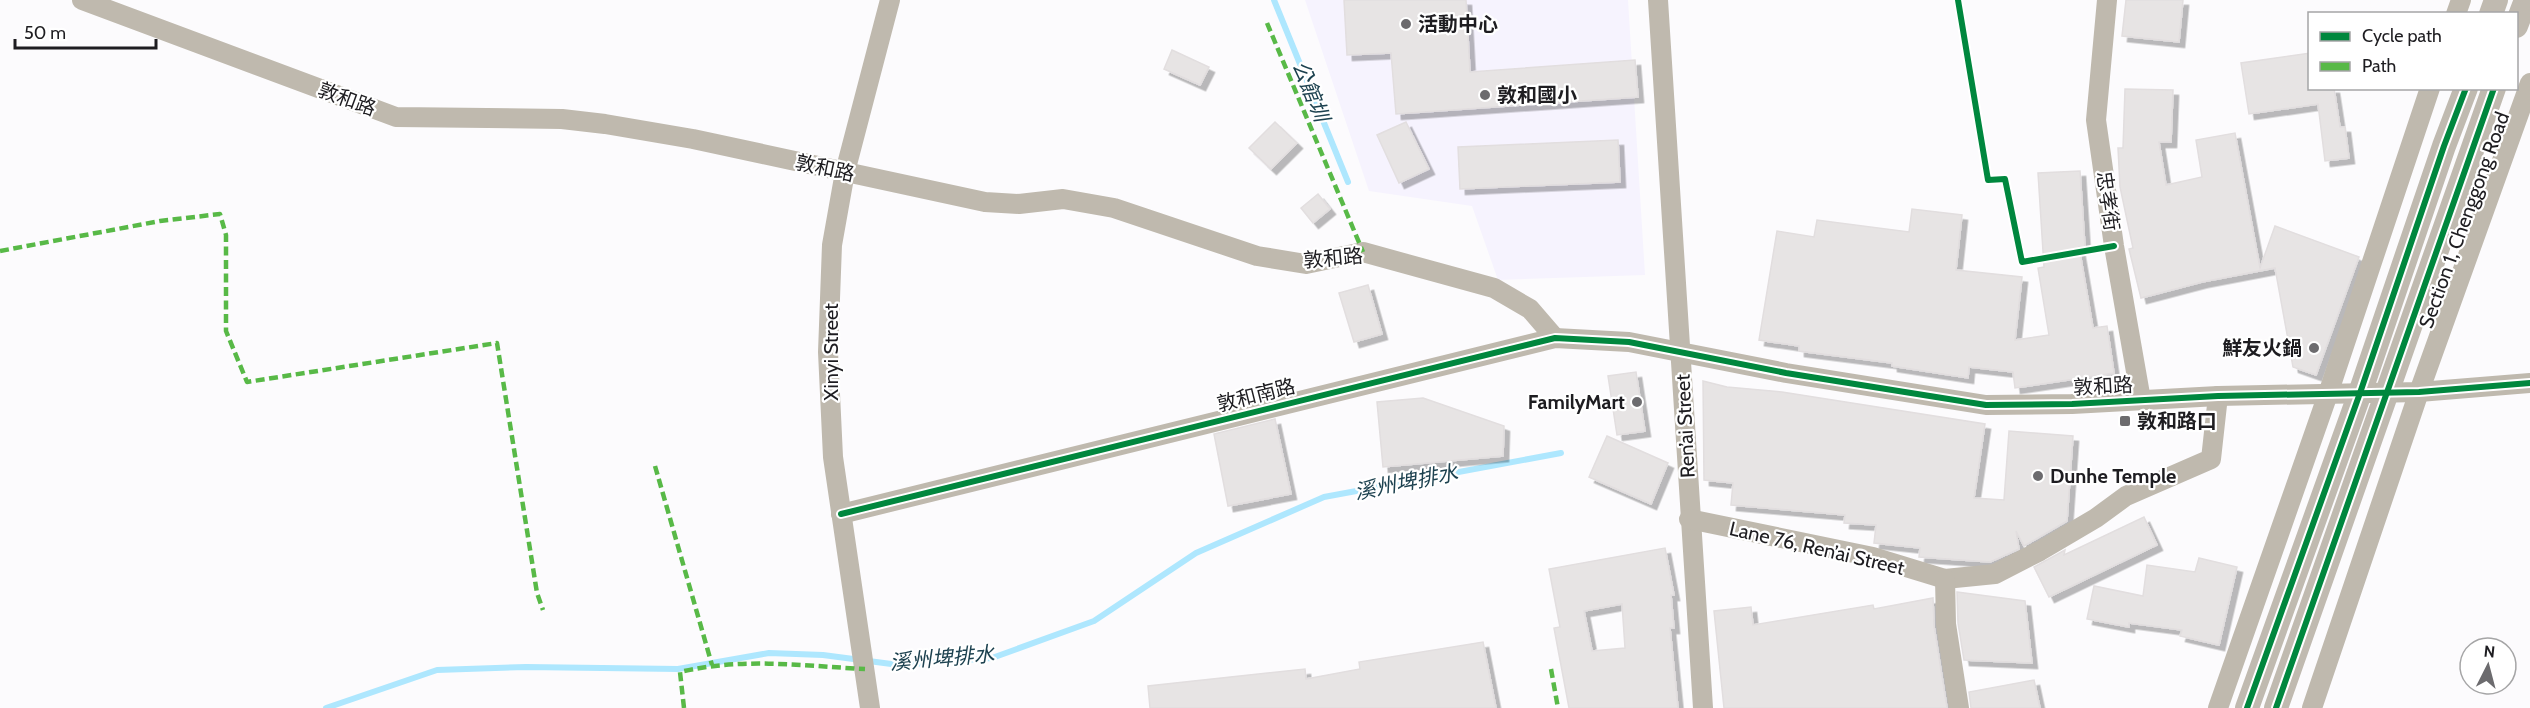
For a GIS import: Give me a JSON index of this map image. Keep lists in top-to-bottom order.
{
  "streets": {
    "main road": ["Section 1, Chenggong Road"],
    "street": [
      "敦和路",
      "忠孝街",
      "Xinyi Street",
      "敦和南路",
      "Ren’ai Street",
      "Lane 76, Ren’ai Street"
    ]
  },
  "crossings": [
    ["敦和路", "忠孝街"],
    ["敦和路", "Section 1, Chenggong Road"],
    ["敦和路", "Xinyi Street"],
    ["敦和路", "敦和南路"],
    ["敦和路", "Ren’ai Street"],
    ["Xinyi Street", "敦和南路"],
    ["敦和南路", "Ren’ai Street"],
    ["Ren’ai Street", "Lane 76, Ren’ai Street"]
  ],
  "water": ["公館圳", "溪州埤排水"],
  "places": {
    "other": [
      "活動中心",
      "敦和國小",
      "鮮友火鍋",
      "FamilyMart",
      "Dunhe Temple"
    ],
    "transit": ["敦和路口"]
  },
  "legend": ["Cycle path", "Path"],
  "scale_bar": "50 m",
  "north": "top"
}
